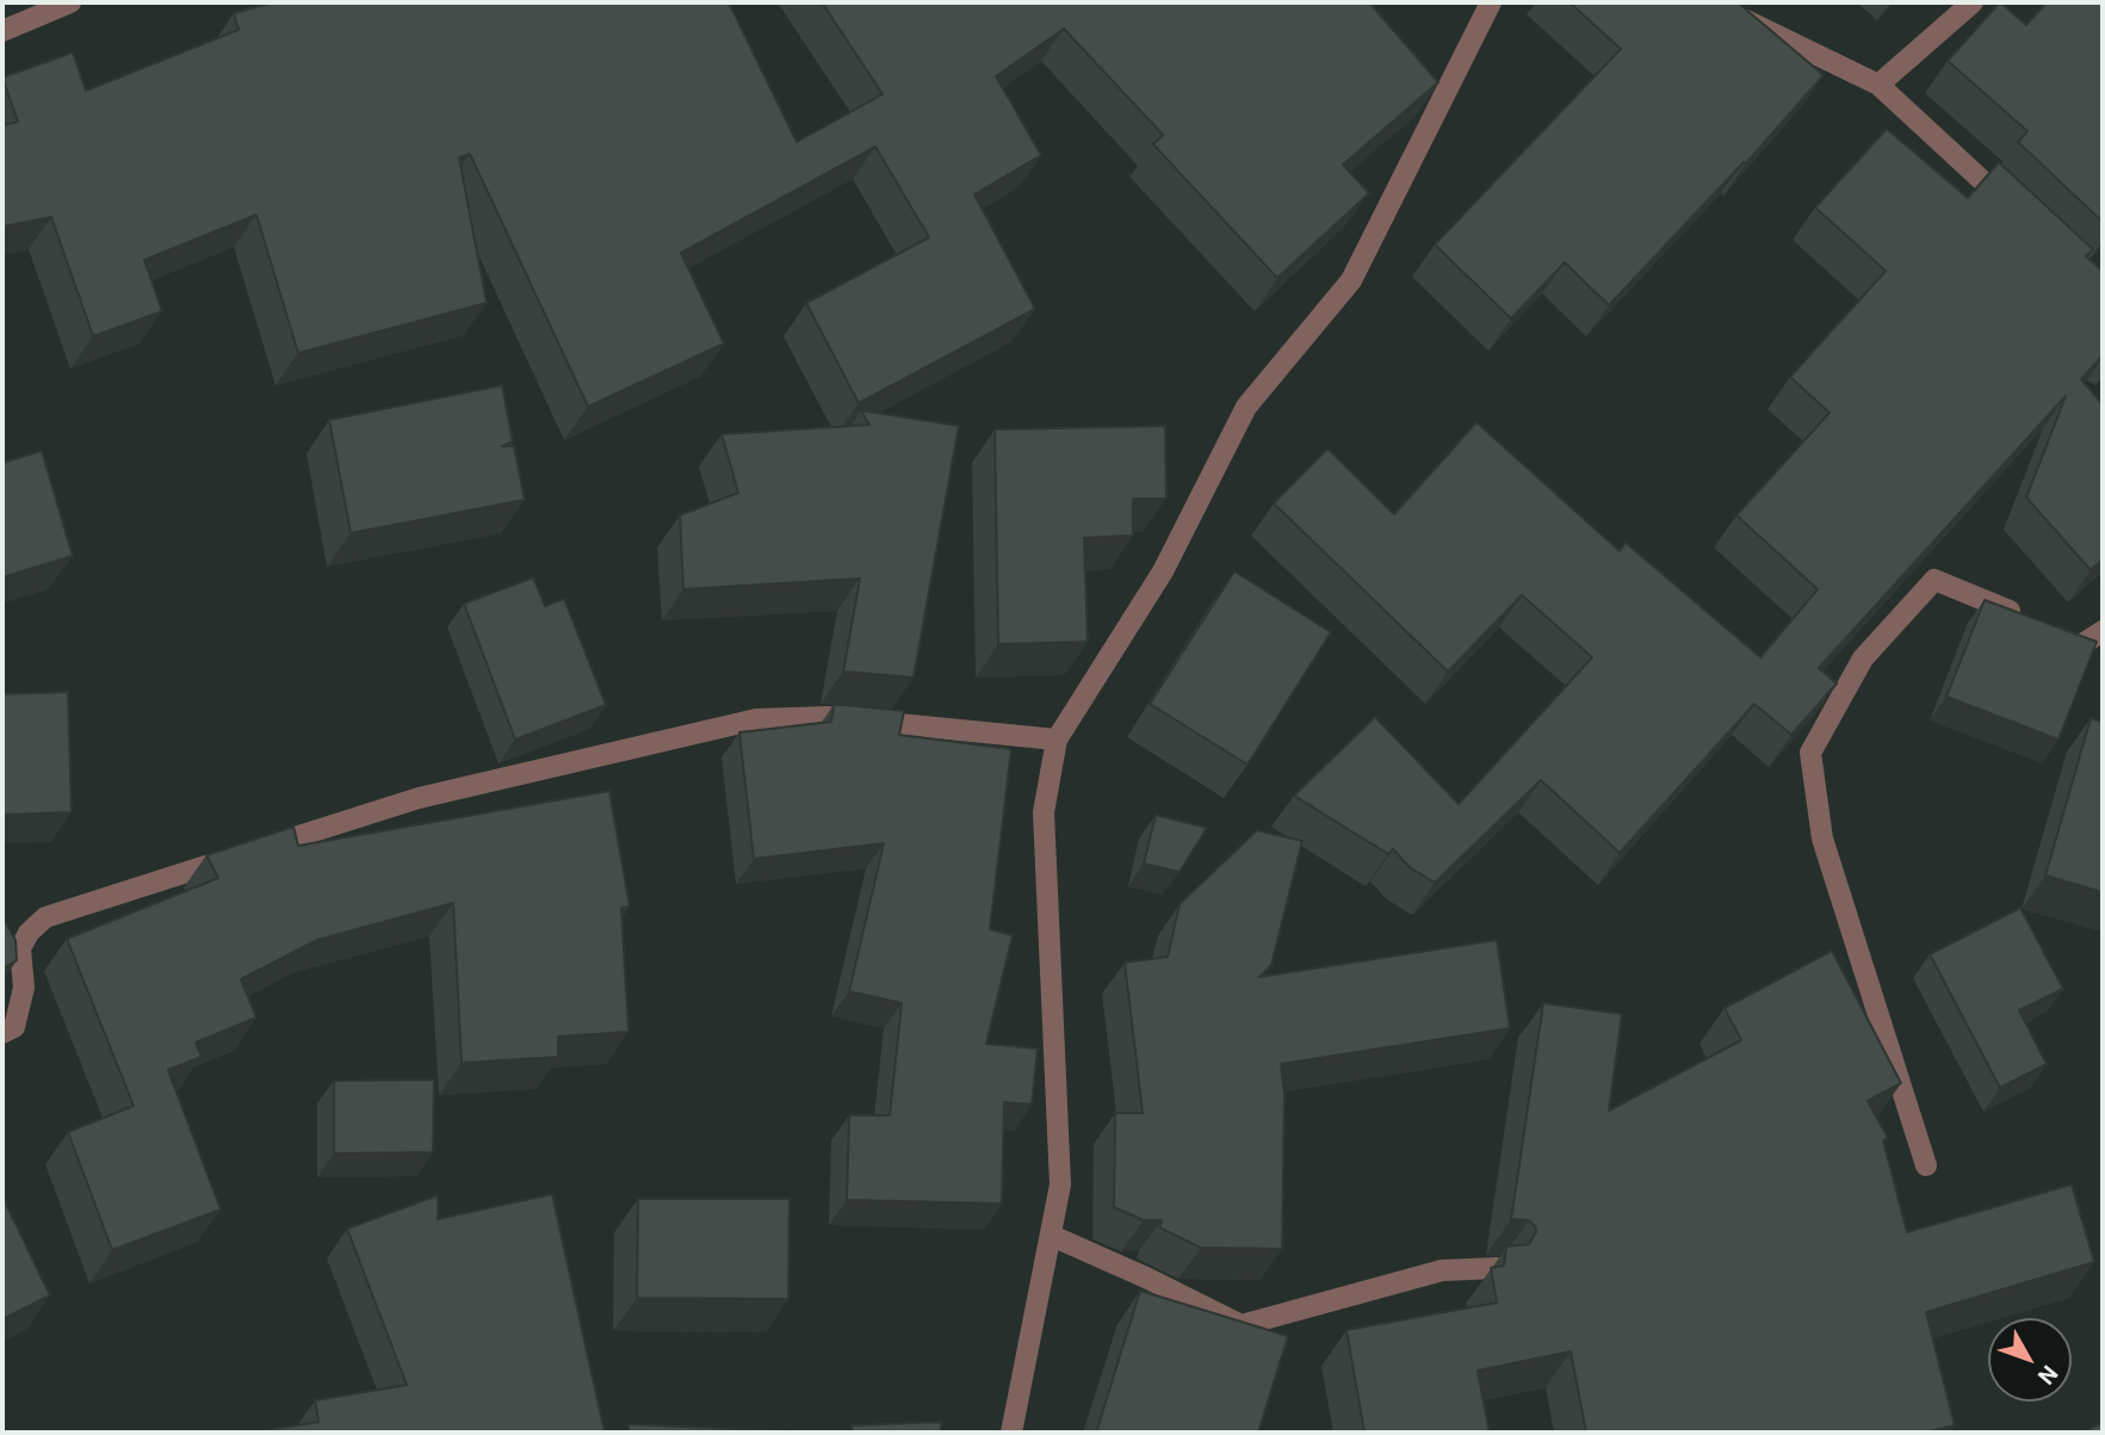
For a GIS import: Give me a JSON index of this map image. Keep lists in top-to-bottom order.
{
  "north": "bottom right"
}
